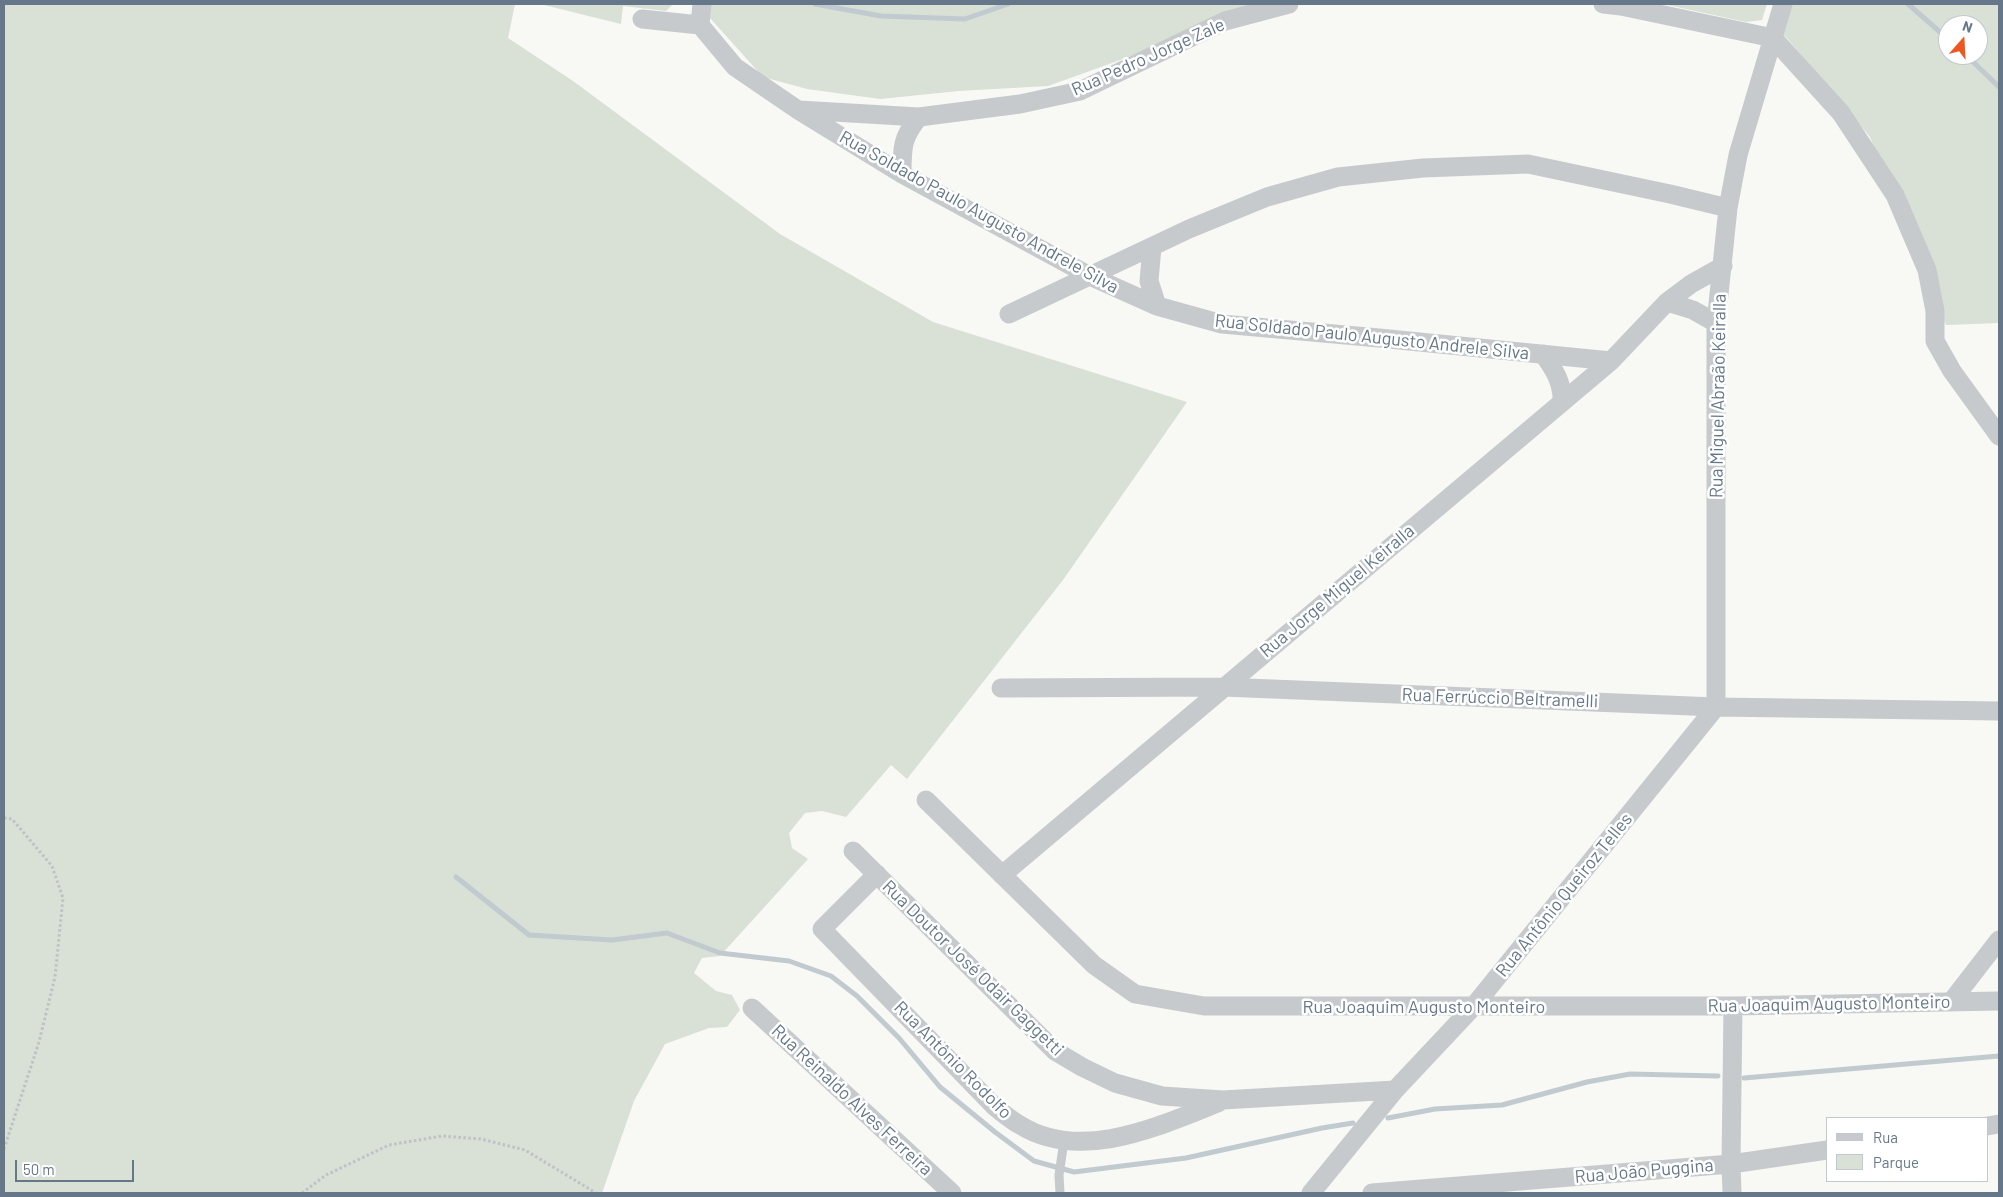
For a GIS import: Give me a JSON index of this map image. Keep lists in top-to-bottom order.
{
  "streets": {
    "street": [
      "Rua Pedro Jorge Zale",
      "Rua Soldado Paulo Augusto Andrele Silva",
      "Rua Miguel Abraão Keiralla",
      "Rua Jorge Miguel Keiralla",
      "Rua Ferrúccio Beltramelli",
      "Rua Antônio Queiroz Telles",
      "Rua Doutor José Odair Gaggetti",
      "Rua Joaquim Augusto Monteiro",
      "Rua Antônio Rodolfo",
      "Rua Reinaldo Alves Ferreira",
      "Rua João Puggina"
    ]
  },
  "crossings": [
    ["Rua Pedro Jorge Zale", "Rua Soldado Paulo Augusto Andrele Silva"],
    ["Rua Soldado Paulo Augusto Andrele Silva", "Rua Jorge Miguel Keiralla"],
    ["Rua Miguel Abraão Keiralla", "Rua Jorge Miguel Keiralla"],
    ["Rua Miguel Abraão Keiralla", "Rua Ferrúccio Beltramelli"],
    ["Rua Miguel Abraão Keiralla", "Rua Antônio Queiroz Telles"],
    ["Rua Jorge Miguel Keiralla", "Rua Ferrúccio Beltramelli"],
    ["Rua Jorge Miguel Keiralla", "Rua Joaquim Augusto Monteiro"],
    ["Rua Ferrúccio Beltramelli", "Rua Antônio Queiroz Telles"],
    ["Rua Antônio Queiroz Telles", "Rua Doutor José Odair Gaggetti"],
    ["Rua Antônio Queiroz Telles", "Rua Joaquim Augusto Monteiro"],
    ["Rua Doutor José Odair Gaggetti", "Rua Antônio Rodolfo"]
  ],
  "legend": ["Rua", "Parque"],
  "scale_bar": "50 m",
  "north": "top"
}
